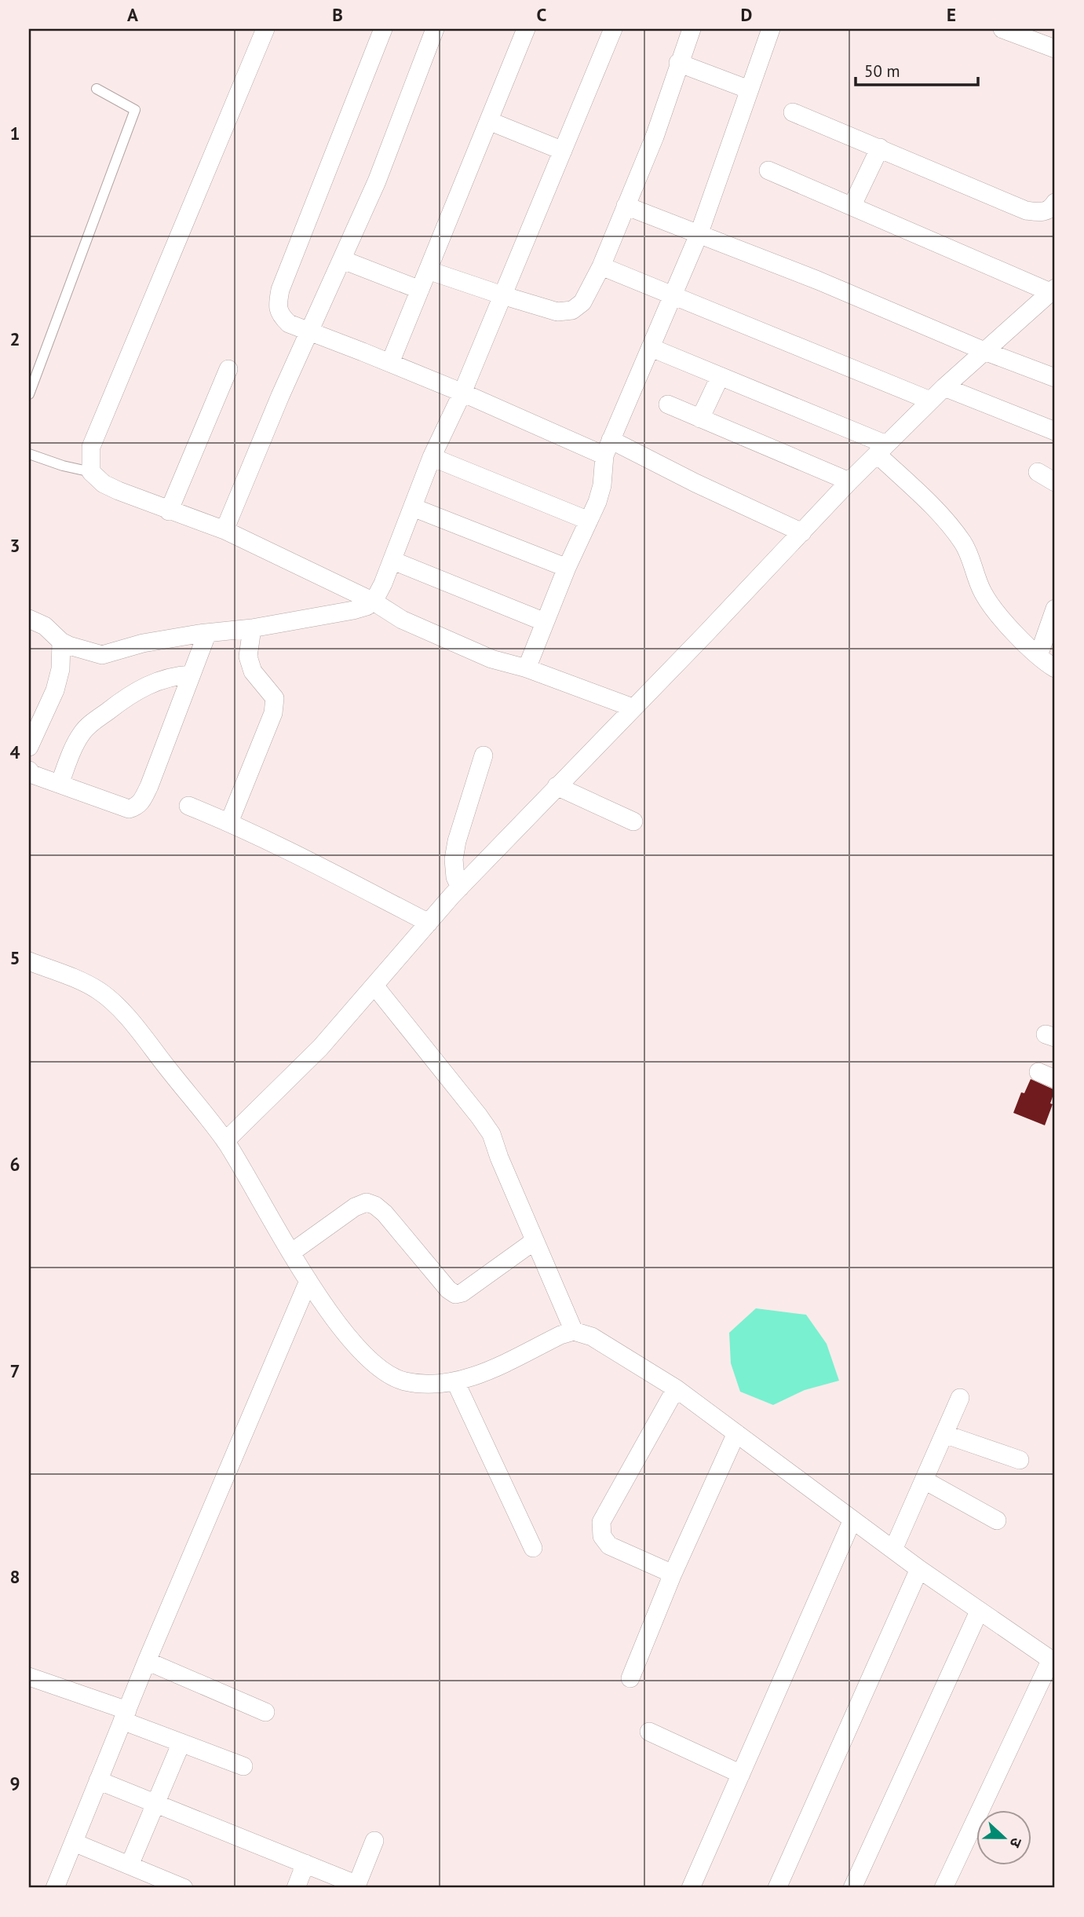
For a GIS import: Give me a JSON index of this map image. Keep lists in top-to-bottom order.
{
  "scale_bar": "50 m",
  "north": "right",
  "grid": {
    "columns": [
      "A",
      "B",
      "C",
      "D",
      "E"
    ],
    "rows": [
      "1",
      "2",
      "3",
      "4",
      "5",
      "6",
      "7",
      "8",
      "9"
    ]
  }
}
